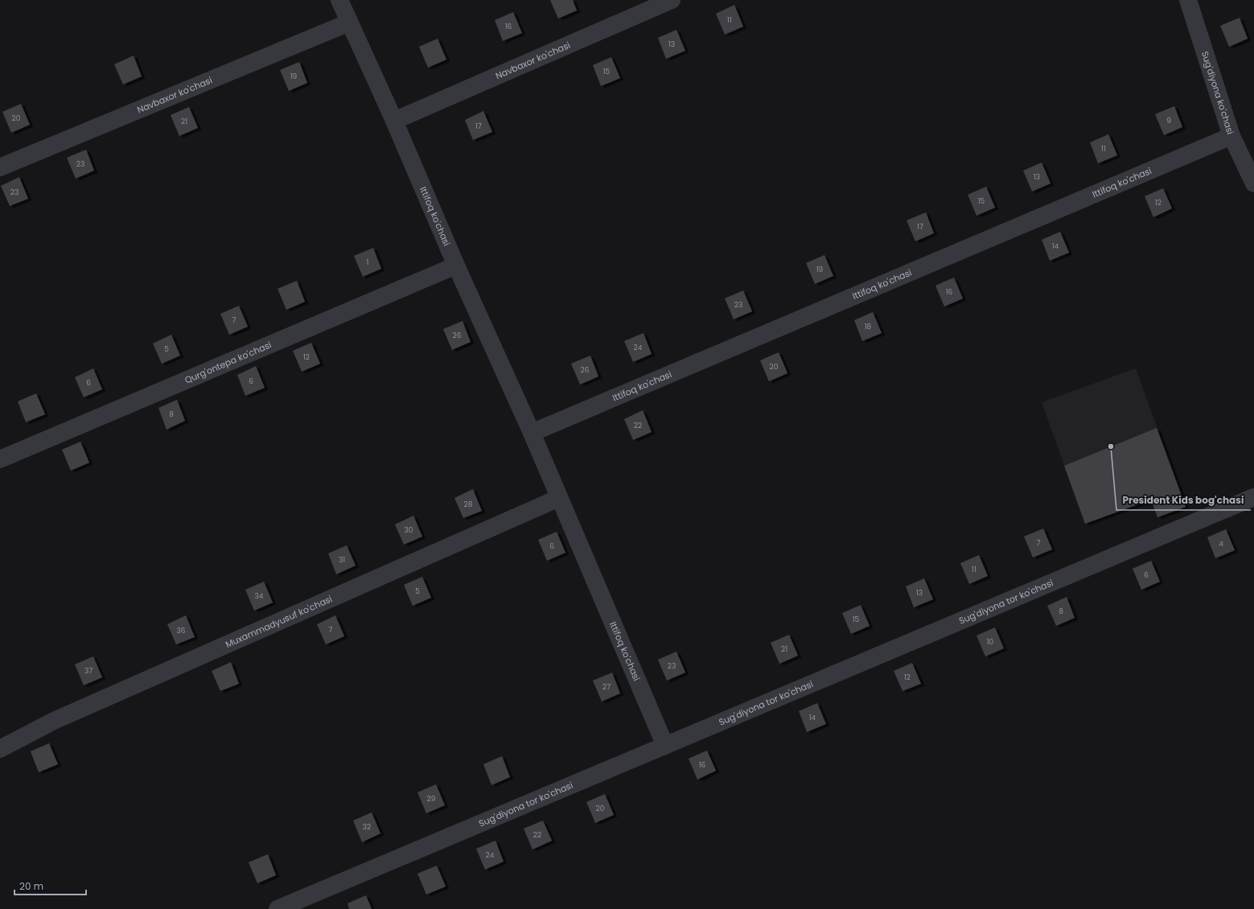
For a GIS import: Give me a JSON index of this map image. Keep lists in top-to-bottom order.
{
  "streets": {
    "street": [
      "Navbaxor ko'chasi",
      "Sug'diyona ko'chasi",
      "Ittifoq ko'chasi",
      "Qurg'ontepa ko'chasi",
      "Sug'diyona tor ko'chasi",
      "Muxammadyusuf ko'chasi"
    ]
  },
  "crossings": [
    ["Navbaxor ko'chasi", "Ittifoq ko'chasi"],
    ["Sug'diyona ko'chasi", "Ittifoq ko'chasi"],
    ["Ittifoq ko'chasi", "Qurg'ontepa ko'chasi"],
    ["Ittifoq ko'chasi", "Sug'diyona tor ko'chasi"],
    ["Ittifoq ko'chasi", "Muxammadyusuf ko'chasi"]
  ],
  "places": ["President Kids bog'chasi"],
  "house_numbers": [
    "11",
    "16",
    "13",
    "15",
    "19",
    "20",
    "9",
    "21",
    "17",
    "11",
    "23",
    "13",
    "23",
    "15",
    "12",
    "17",
    "14",
    "1",
    "19",
    "16",
    "23",
    "7",
    "18",
    "26",
    "24",
    "5",
    "12",
    "20",
    "26",
    "6",
    "6",
    "8",
    "22",
    "28",
    "30",
    "7",
    "4",
    "6",
    "31",
    "11",
    "6",
    "5",
    "13",
    "34",
    "8",
    "15",
    "7",
    "36",
    "10",
    "21",
    "23",
    "37",
    "12",
    "27",
    "14",
    "16",
    "29",
    "20",
    "32",
    "22",
    "24"
  ],
  "scale_bar": "20 m"
}
